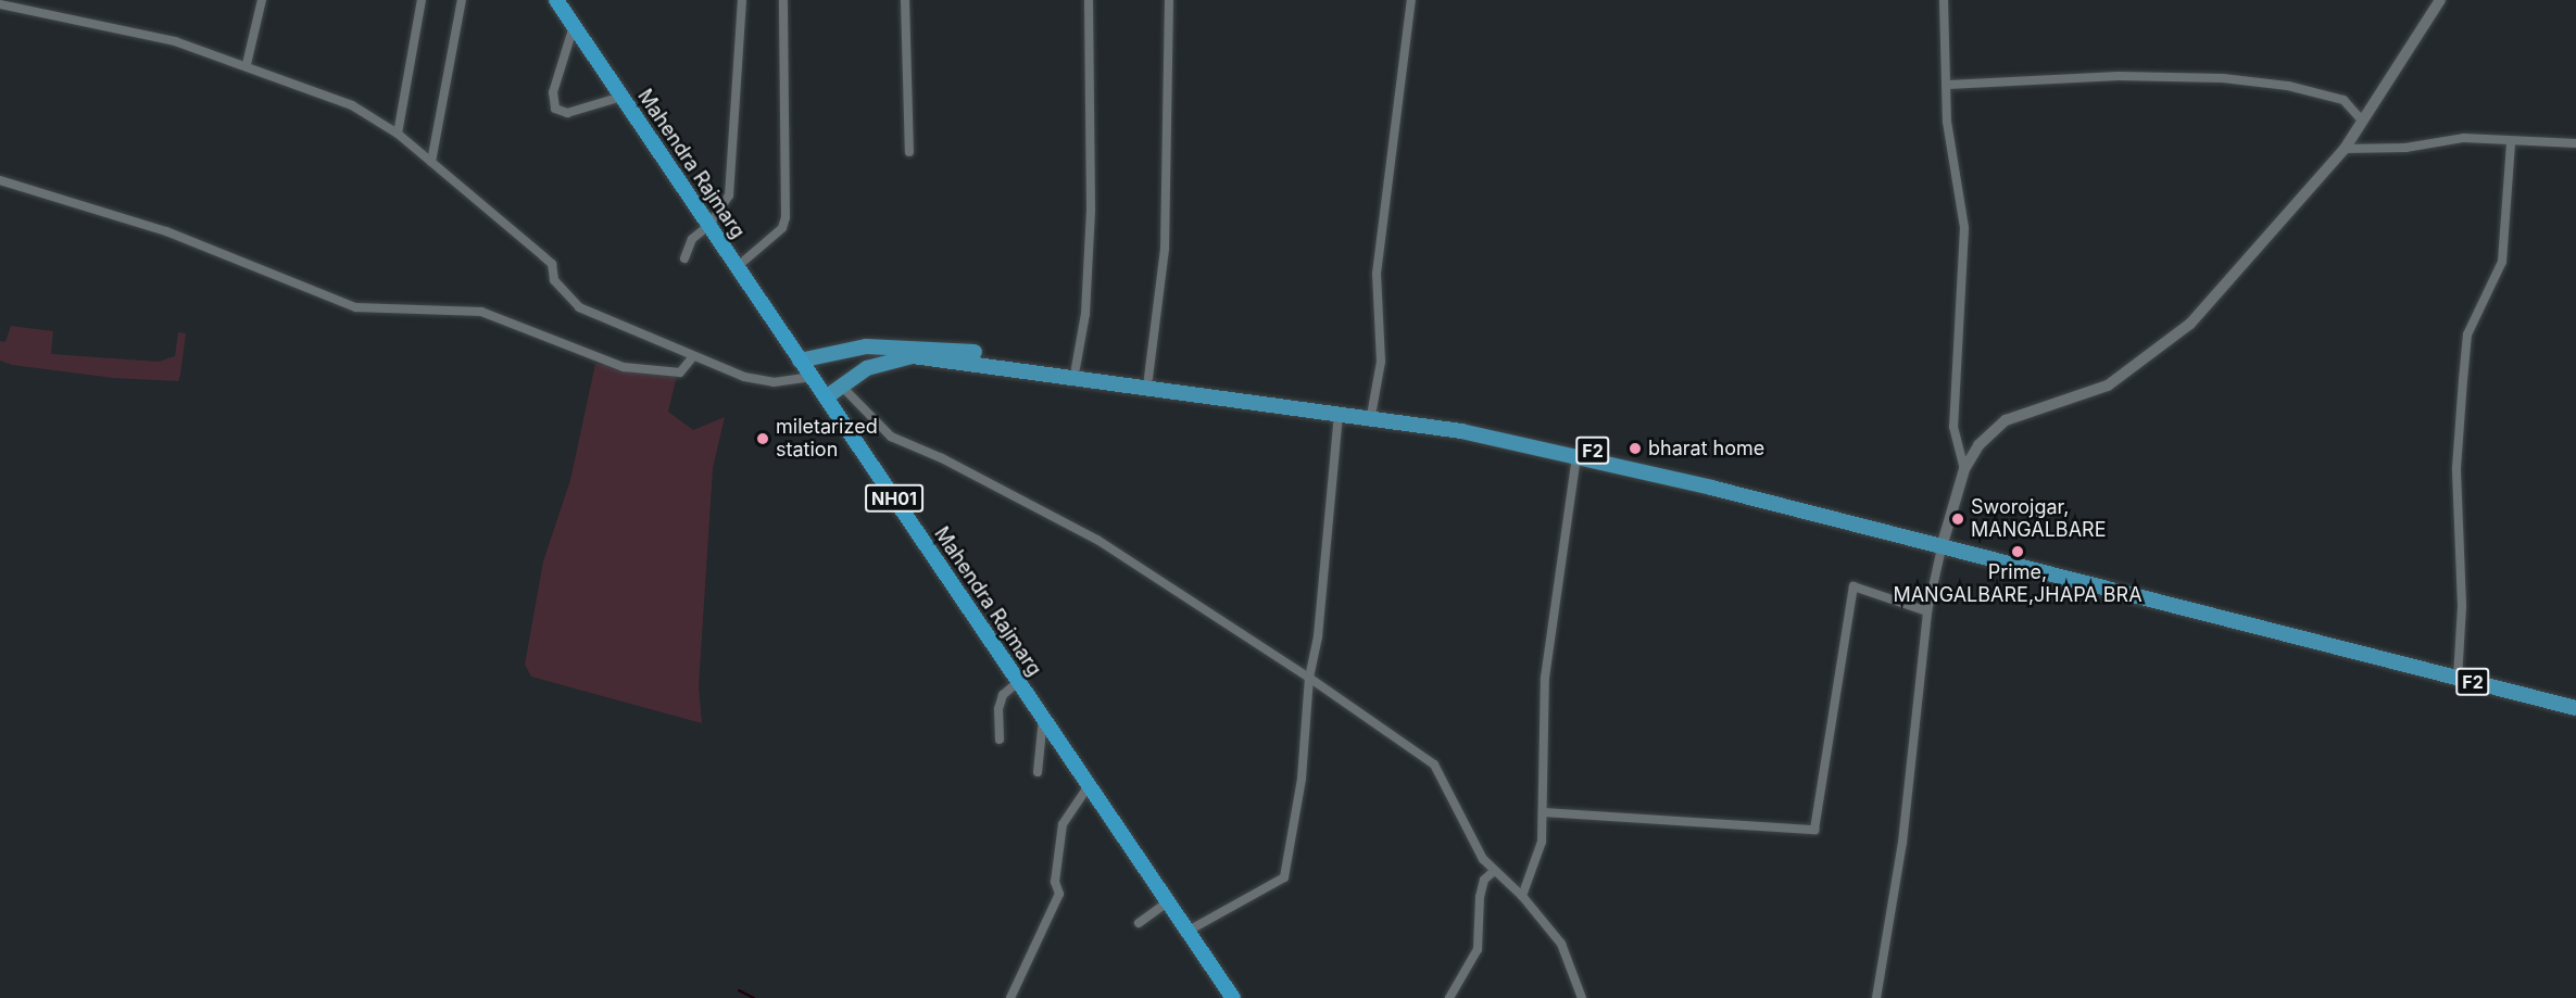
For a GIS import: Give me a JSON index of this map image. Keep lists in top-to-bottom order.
{
  "streets": {
    "highway": ["Mahendra Rajmarg", "NH01"],
    "main road": ["F2"]
  },
  "crossings": [
    ["Mahendra Rajmarg", "F2"]
  ],
  "places": [
    "miletarized station",
    "bharat home",
    "Sworojgar, MANGALBARE",
    "Prime, MANGALBARE,JHAPA BRA"
  ]
}
